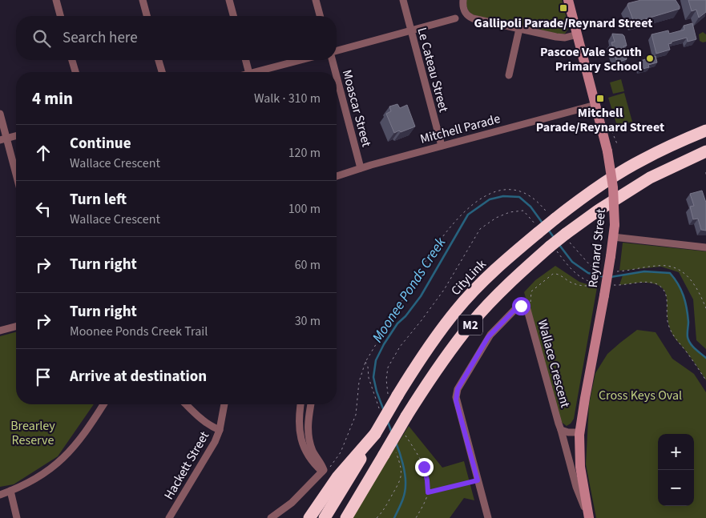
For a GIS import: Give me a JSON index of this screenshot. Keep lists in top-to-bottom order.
{
  "streets": {
    "highway": ["CityLink", "M2"],
    "street": [
      "Le Cateau Street",
      "Moascar Street",
      "Mitchell Parade",
      "Reynard Street",
      "Wallace Crescent",
      "Hackett Street"
    ]
  },
  "crossings": [
    ["Le Cateau Street", "Mitchell Parade"],
    ["Moascar Street", "Mitchell Parade"],
    ["Mitchell Parade", "Reynard Street"],
    ["Reynard Street", "Wallace Crescent"]
  ],
  "water": ["Moonee Ponds Creek"],
  "parks": ["Cross Keys Oval", "Brearley Reserve"],
  "places": {
    "transit": ["Gallipoli Parade/Reynard Street", "Mitchell Parade/Reynard Street"],
    "other": ["Pascoe Vale South Primary School"]
  },
  "page": {
    "search": "Search here",
    "heading": ["4 min", "Walk · 310 m"],
    "list": [
      ["Continue", "Wallace Crescent", "120 m"],
      ["Turn left", "Wallace Crescent", "100 m"],
      ["Turn right", "60 m"],
      ["Turn right", "Moonee Ponds Creek Trail", "30 m"],
      "Arrive at destination"
    ],
    "map_buttons": ["+", "−"]
  }
}
